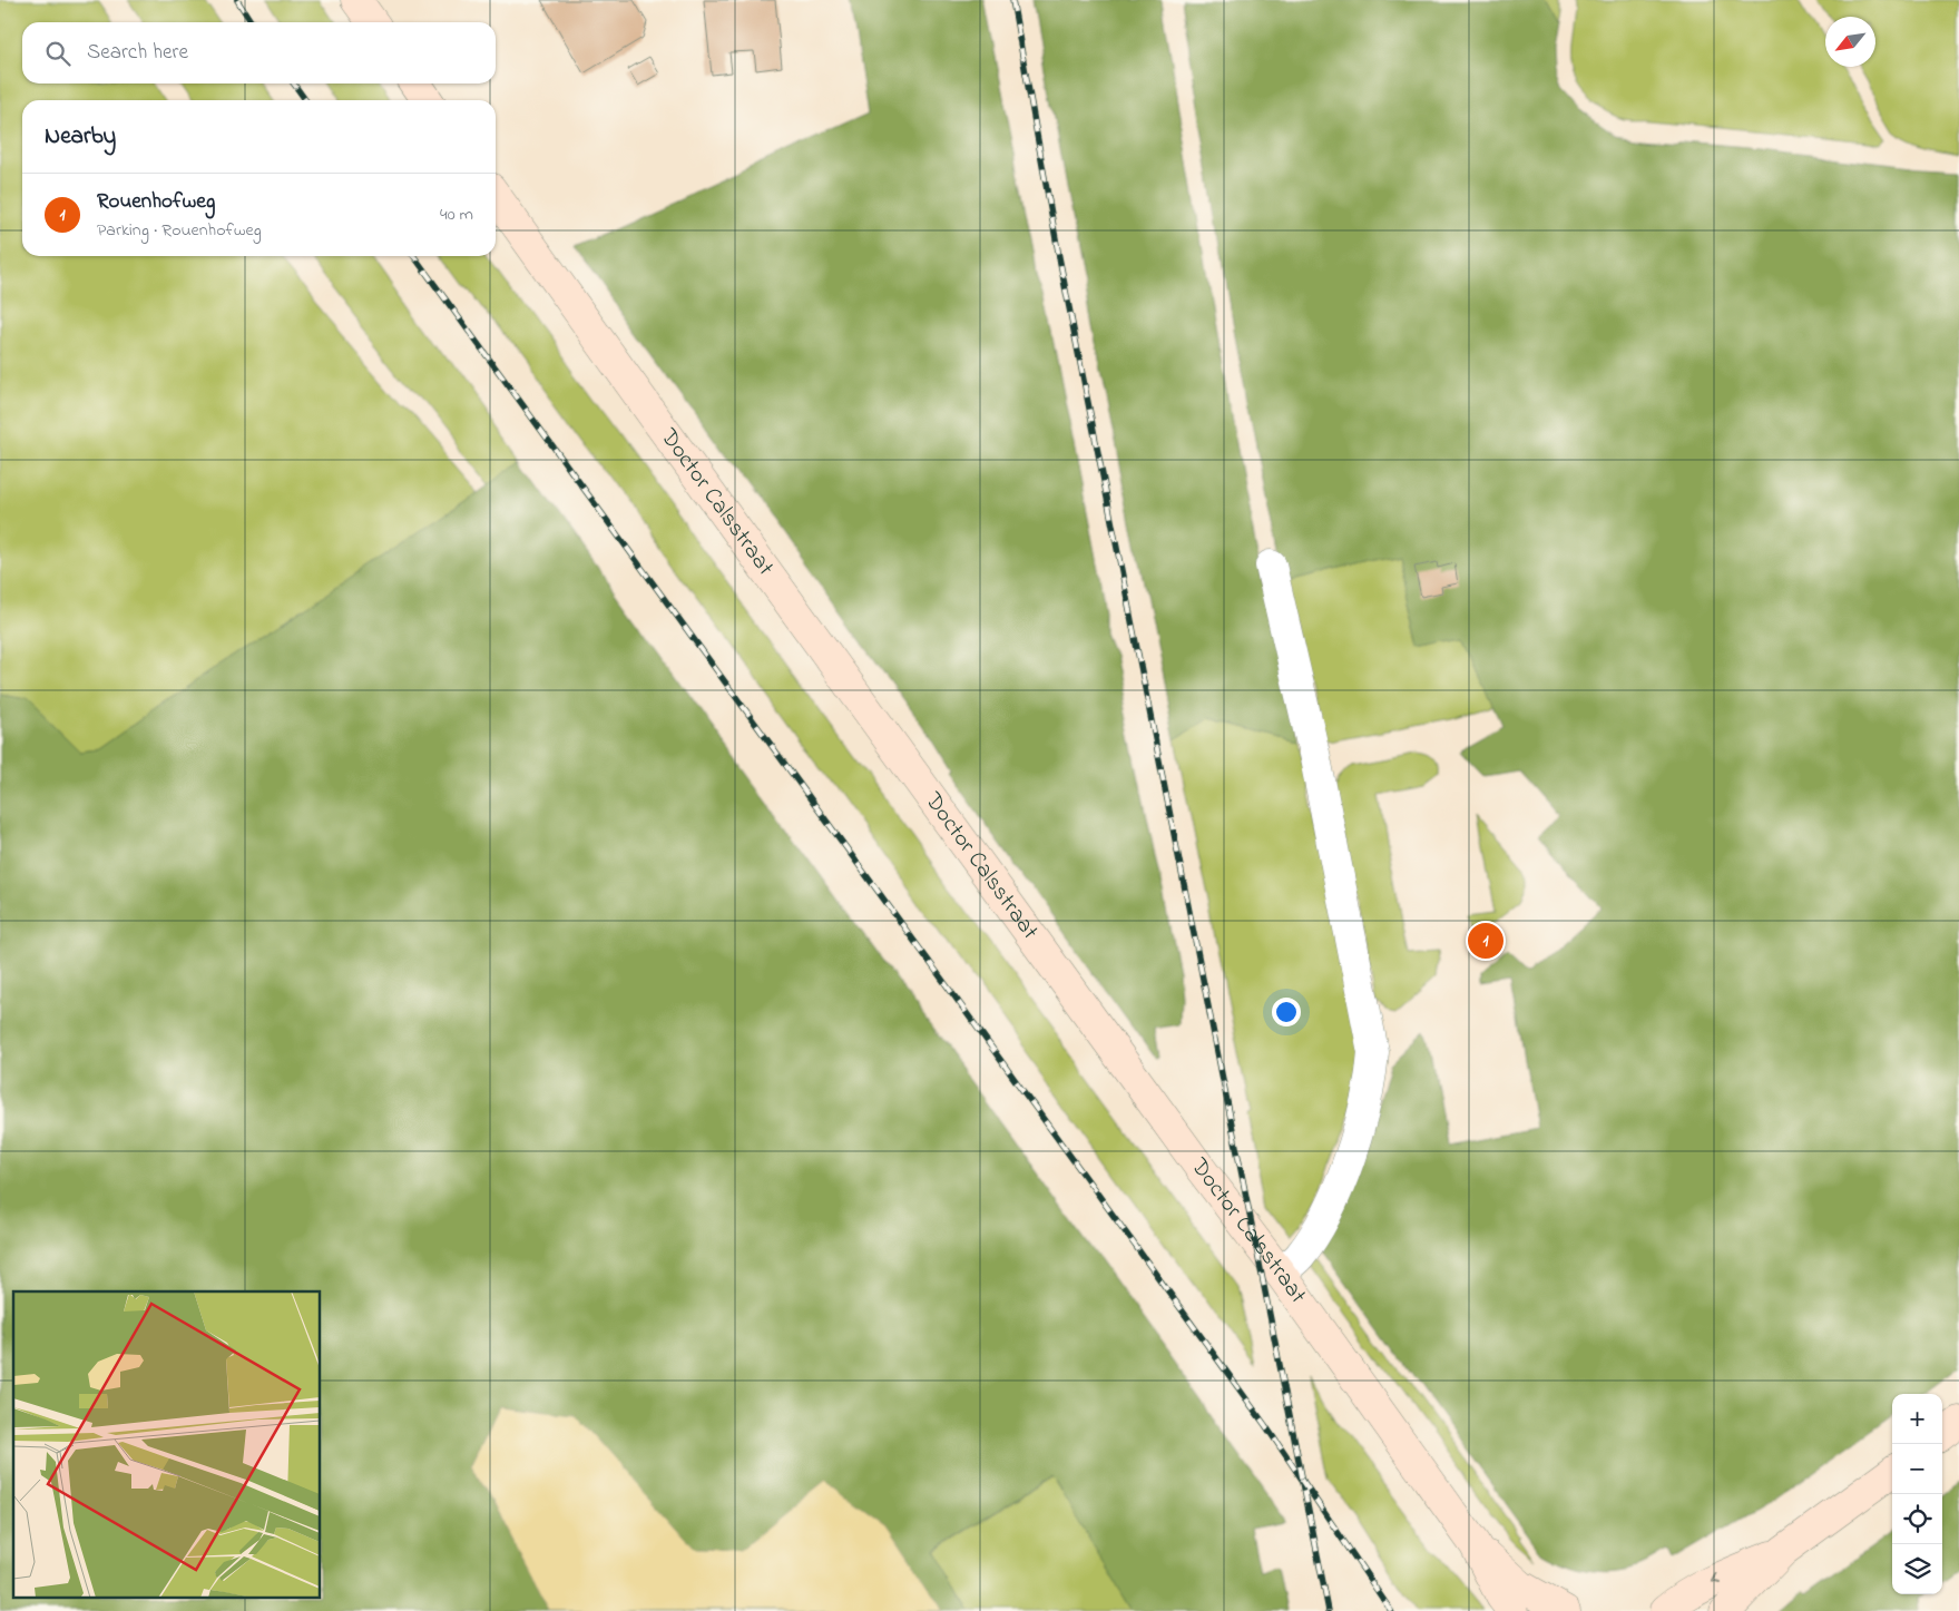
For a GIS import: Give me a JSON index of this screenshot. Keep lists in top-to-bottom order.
{
  "streets": {
    "street": ["Doctor Calsstraat"]
  },
  "north": "bottom left",
  "page": {
    "search": "Search here",
    "heading": "Nearby",
    "list": [
      {
        "mark": "1",
        "name": "Rouenhofweg",
        "note": "Parking · Rouenhofweg",
        "value": "40 m"
      }
    ],
    "pins": "1",
    "map_buttons": ["+", "−"]
  }
}
